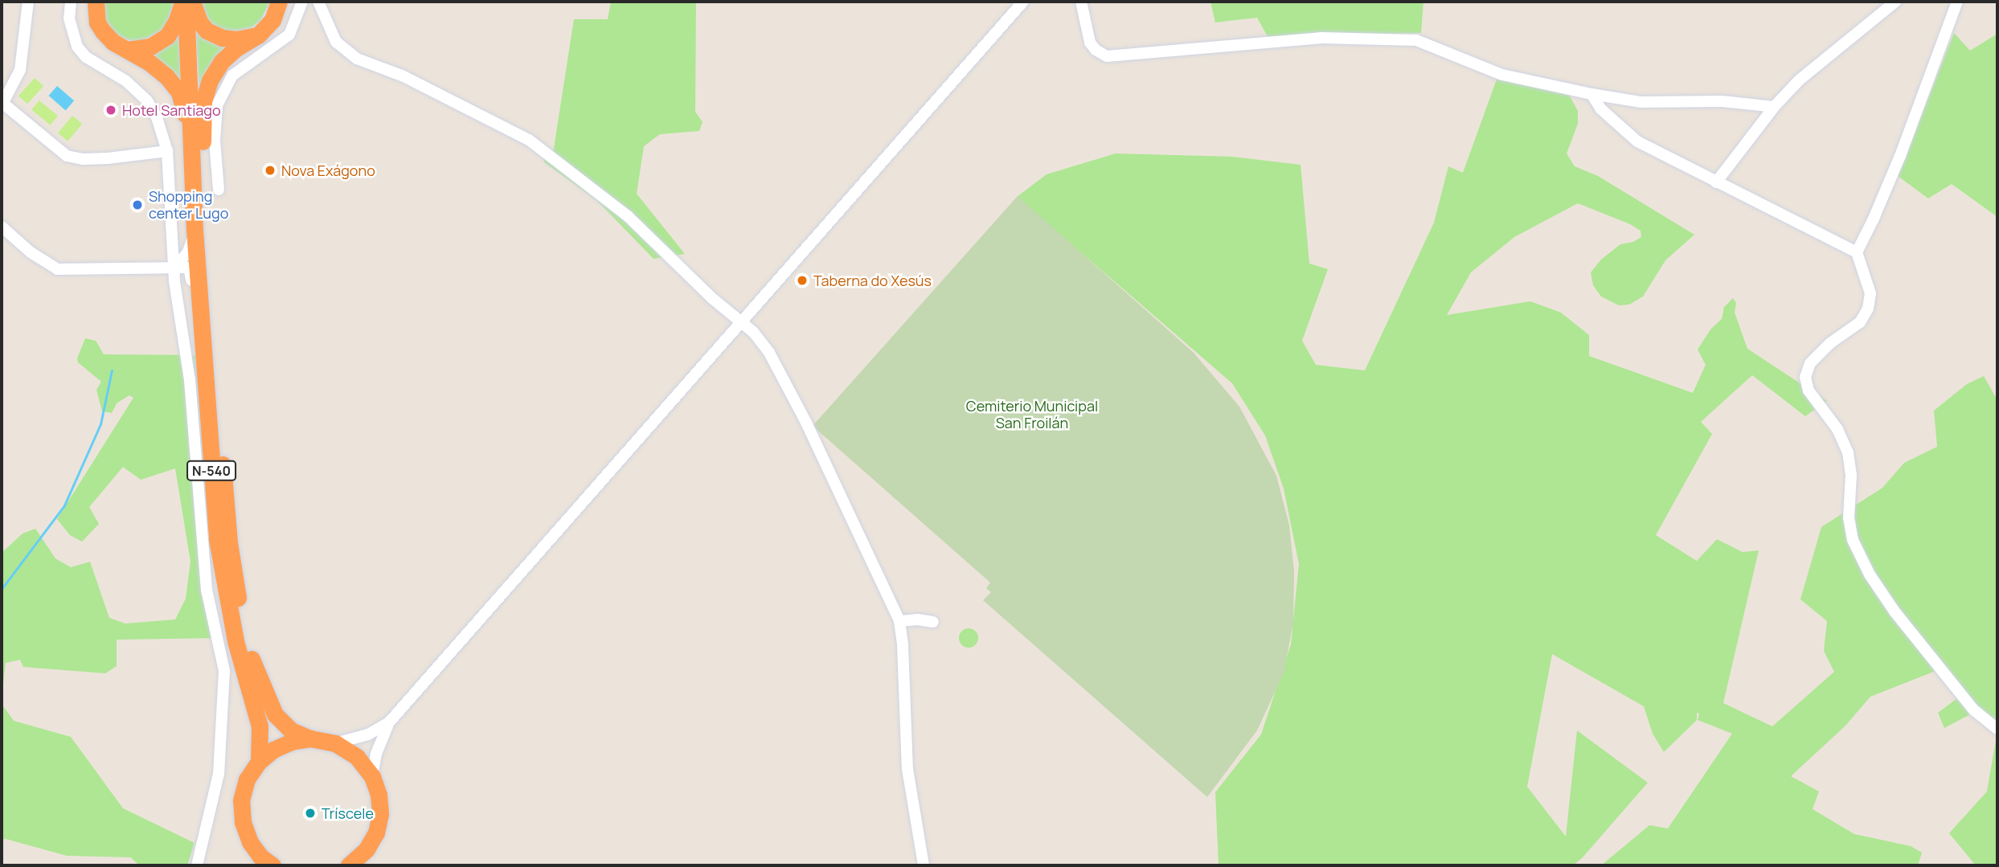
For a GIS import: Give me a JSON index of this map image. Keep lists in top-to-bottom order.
{
  "streets": {
    "highway": ["N-540"]
  },
  "parks": ["Cemiterio Municipal San Froilán"],
  "places": [
    "Hotel Santiago",
    "Nova Exágono",
    "Shopping center Lugo",
    "Taberna do Xesús",
    "Tríscele"
  ]
}
